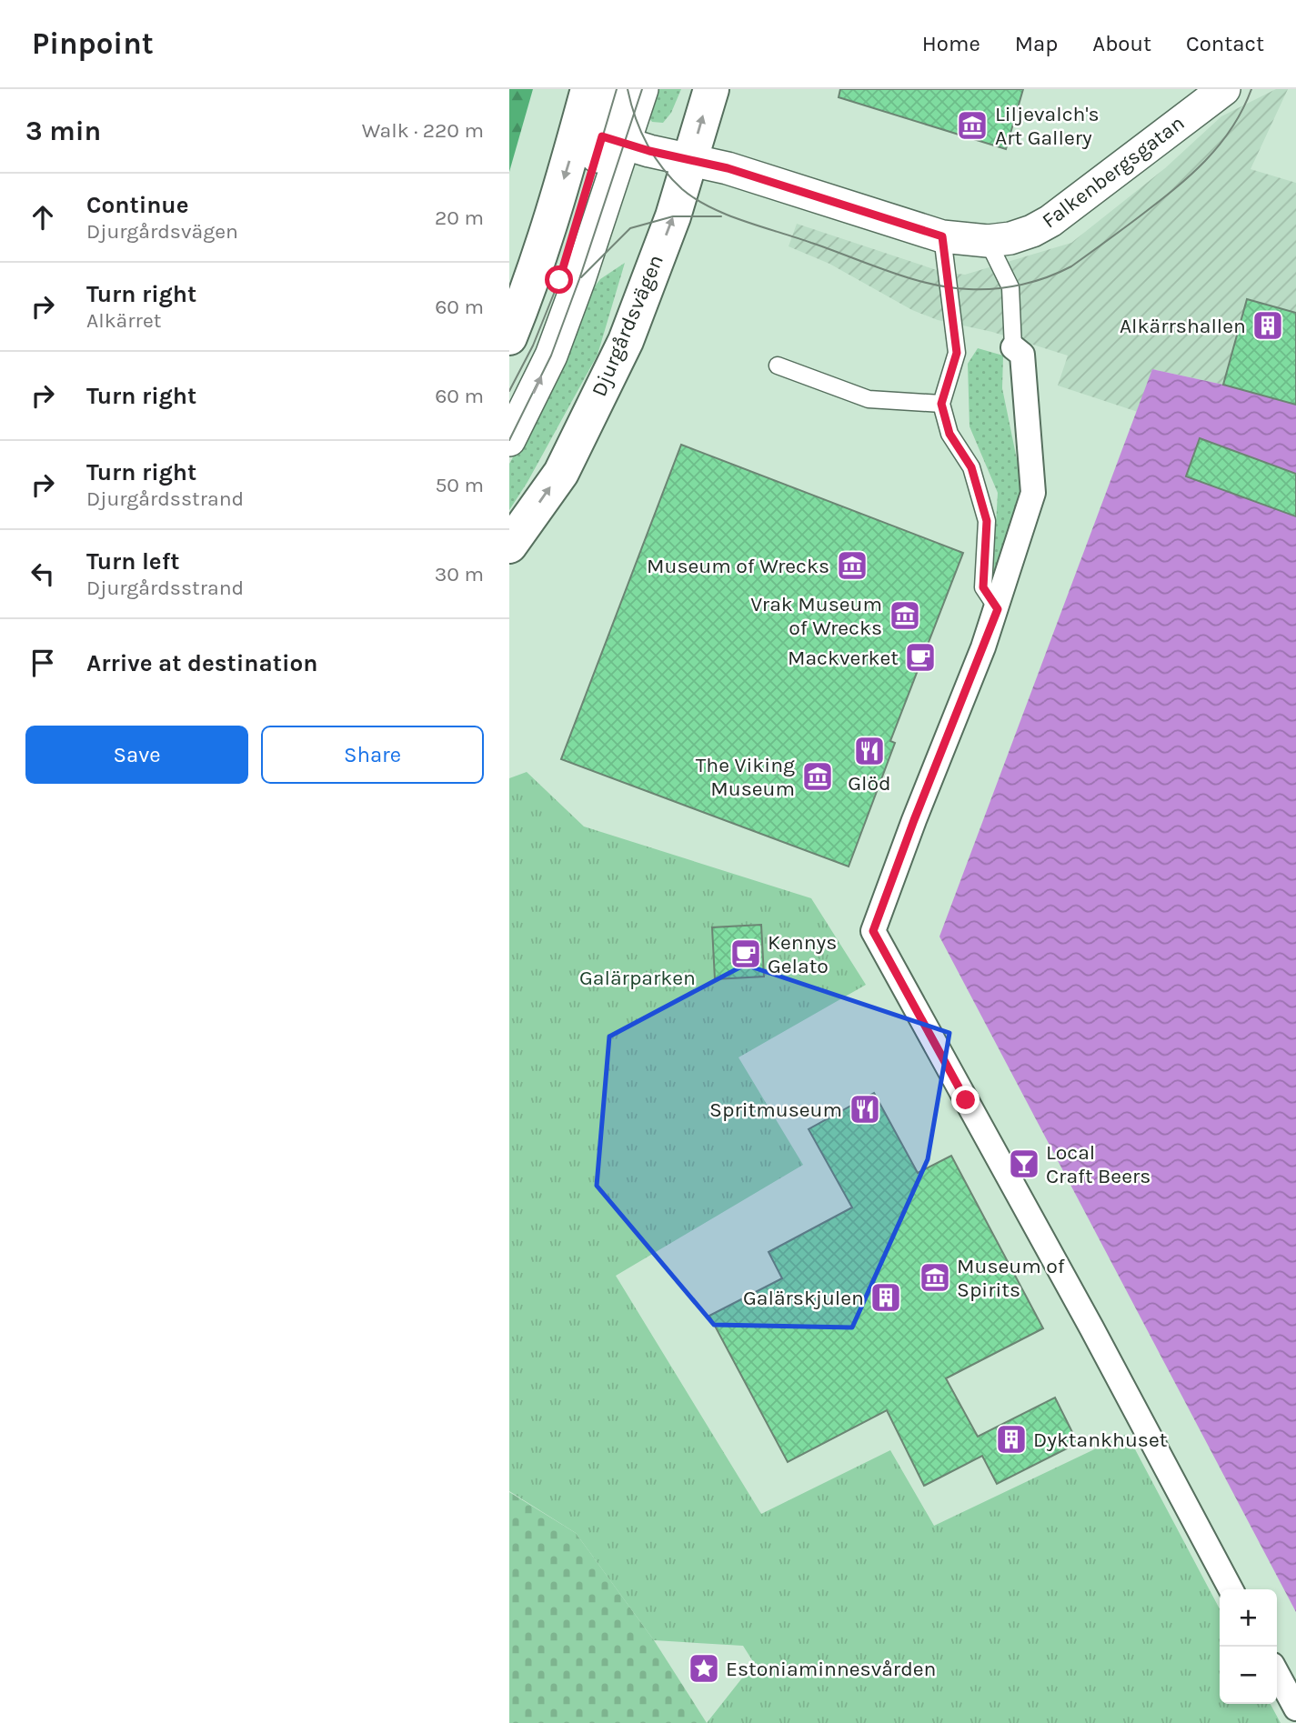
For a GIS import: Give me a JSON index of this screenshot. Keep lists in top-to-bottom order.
{
  "streets": {
    "street": ["Falkenbergsgatan", "Djurgårdsvägen"]
  },
  "crossings": [
    ["Falkenbergsgatan", "Djurgårdsvägen"]
  ],
  "parks": ["Galärparken"],
  "places": {
    "museum": [
      "Liljevalch's Art Gallery",
      "Museum of Wrecks",
      "Vrak Museum of Wrecks",
      "The Viking Museum",
      "Museum of Spirits"
    ],
    "building": ["Alkärrshallen", "Galärskjulen", "Dyktankhuset"],
    "cafe": ["Mackverket", "Kennys Gelato"],
    "restaurant": ["Glöd", "Spritmuseum"],
    "bar": ["Local Craft Beers"],
    "place": ["Estoniaminnesvården"]
  },
  "page": {
    "header": "Pinpoint",
    "nav": [
      "Home",
      "Map",
      "About",
      "Contact"
    ],
    "heading": ["3 min", "Walk · 220 m"],
    "list": [
      ["Continue", "Djurgårdsvägen", "20 m"],
      ["Turn right", "Alkärret", "60 m"],
      ["Turn right", "60 m"],
      ["Turn right", "Djurgårdsstrand", "50 m"],
      ["Turn left", "Djurgårdsstrand", "30 m"],
      "Arrive at destination"
    ],
    "buttons": ["Save", "Share"],
    "map_buttons": ["+", "−"]
  }
}
